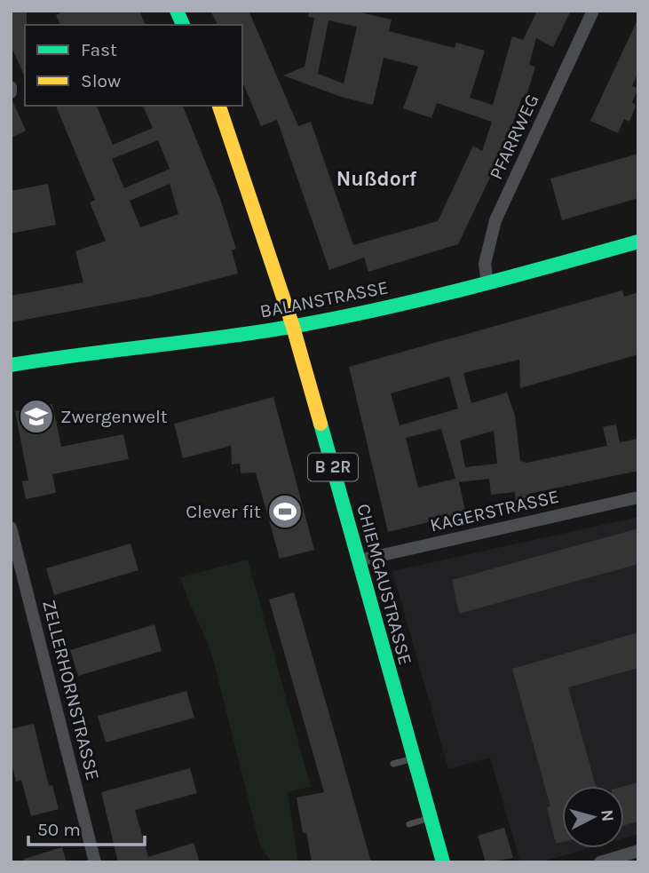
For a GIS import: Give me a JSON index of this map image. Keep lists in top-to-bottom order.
{
  "streets": {
    "main road": ["BALANSTRASSE", "B 2R", "CHIEMGAUSTRASSE"],
    "street": ["PFARRWEG", "KAGERSTRASSE", "ZELLERHORNSTRASSE"]
  },
  "crossings": [
    ["PFARRWEG", "BALANSTRASSE"],
    ["BALANSTRASSE", "CHIEMGAUSTRASSE"],
    ["KAGERSTRASSE", "CHIEMGAUSTRASSE"]
  ],
  "districts": ["Nußdorf"],
  "places": {
    "school or university": ["Zwergenwelt"],
    "sports": ["Clever fit"]
  },
  "legend": ["Fast", "Slow"],
  "scale_bar": "50 m",
  "north": "right"
}
